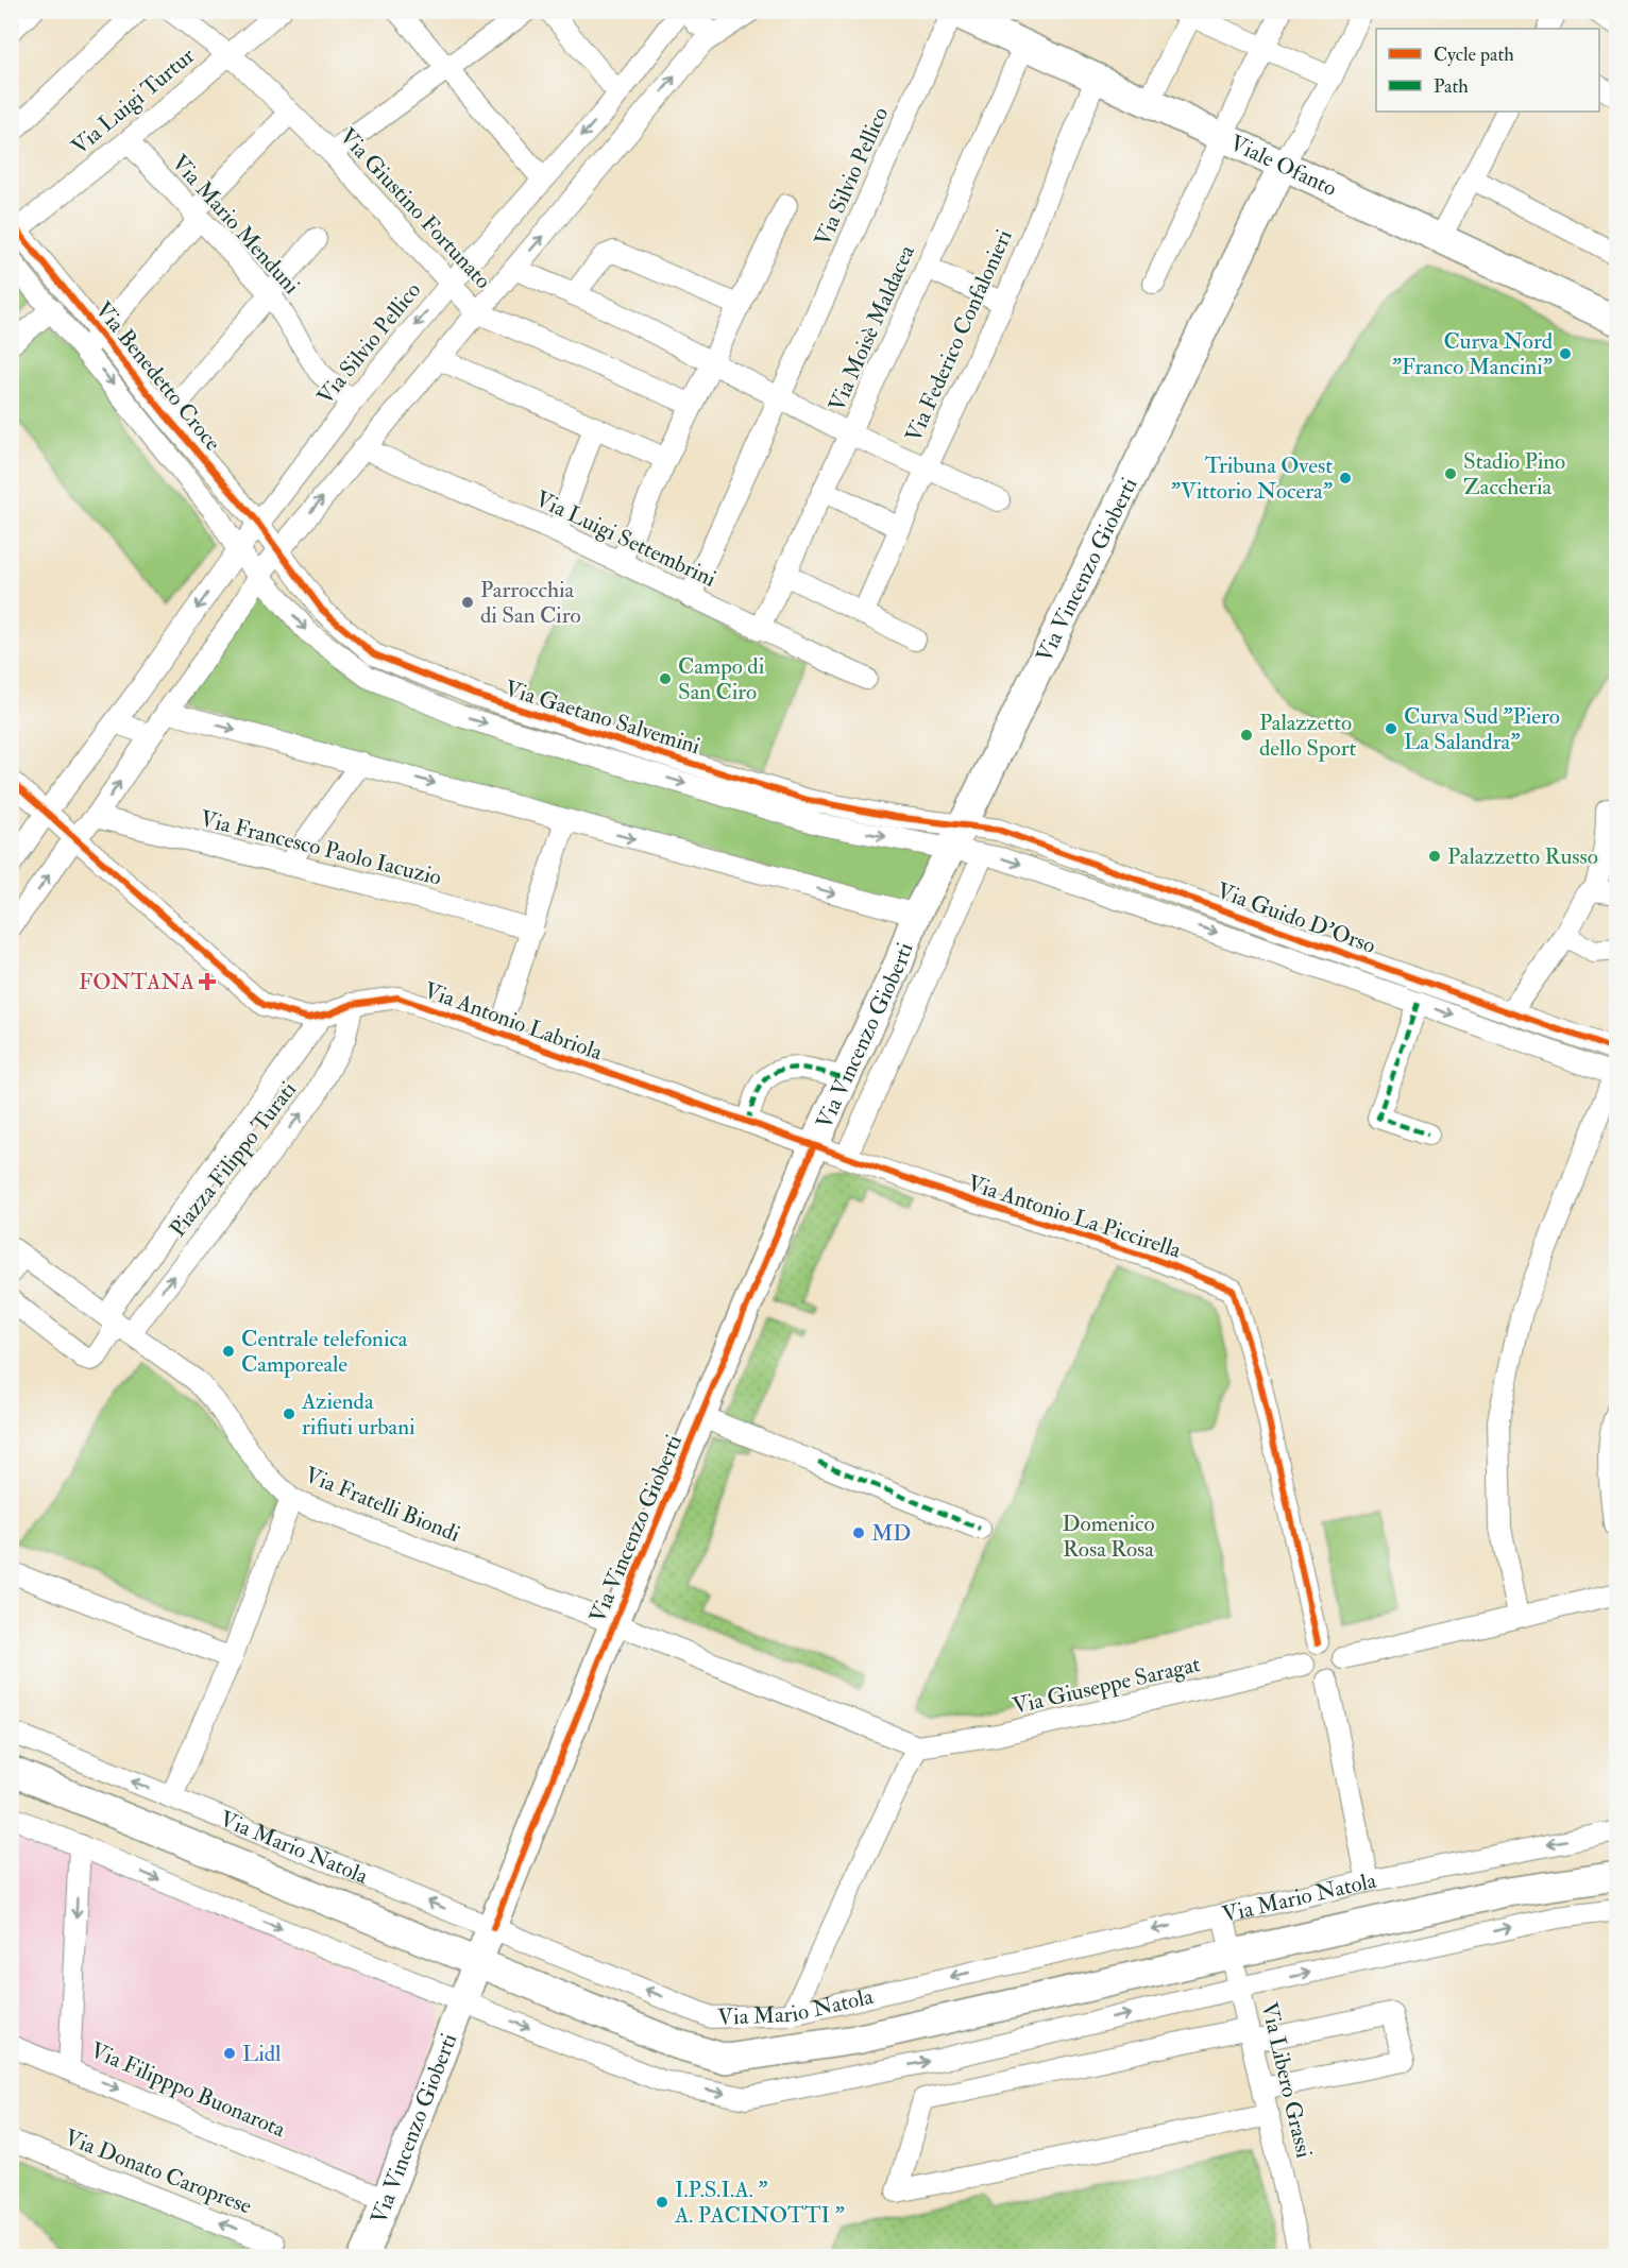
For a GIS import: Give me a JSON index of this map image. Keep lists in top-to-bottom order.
{
  "streets": {
    "street": [
      "Via Luigi Turtur",
      "Viale Ofanto",
      "Via Silvio Pellico",
      "Via Giustino Fortunato",
      "Via Mario Menduni",
      "Via Moisè Maldacea",
      "Via Federico Confalonieri",
      "Via Benedetto Croce",
      "Via Luigi Settembrini",
      "Via Vincenzo Gioberti",
      "Via Gaetano Salvemini",
      "Via Francesco Paolo Iacuzio",
      "Via Guido D'Orso",
      "Via Antonio Labriola",
      "Piazza Filippo Turati",
      "Via Antonio La Piccirella",
      "Via Fratelli Biondi",
      "Via Giuseppe Saragat",
      "Via Mario Natola",
      "Via Libero Grassi",
      "Via Filipppo Buonarota",
      "Via Donato Caroprese"
    ]
  },
  "crossings": [
    ["Via Luigi Turtur", "Via Giustino Fortunato"],
    ["Via Luigi Turtur", "Via Mario Menduni"],
    ["Via Luigi Turtur", "Via Benedetto Croce"],
    ["Viale Ofanto", "Via Silvio Pellico"],
    ["Viale Ofanto", "Via Moisè Maldacea"],
    ["Viale Ofanto", "Via Federico Confalonieri"],
    ["Viale Ofanto", "Via Vincenzo Gioberti"],
    ["Via Silvio Pellico", "Via Giustino Fortunato"],
    ["Via Silvio Pellico", "Via Mario Menduni"],
    ["Via Silvio Pellico", "Via Benedetto Croce"],
    ["Via Silvio Pellico", "Via Luigi Settembrini"],
    ["Via Silvio Pellico", "Via Antonio Labriola"],
    ["Via Moisè Maldacea", "Via Luigi Settembrini"],
    ["Via Benedetto Croce", "Via Gaetano Salvemini"],
    ["Via Vincenzo Gioberti", "Via Gaetano Salvemini"],
    ["Via Vincenzo Gioberti", "Via Guido D'Orso"],
    ["Via Vincenzo Gioberti", "Via Antonio Labriola"],
    ["Via Vincenzo Gioberti", "Via Antonio La Piccirella"],
    ["Via Vincenzo Gioberti", "Via Fratelli Biondi"],
    ["Via Vincenzo Gioberti", "Via Mario Natola"],
    ["Via Vincenzo Gioberti", "Via Filipppo Buonarota"],
    ["Via Gaetano Salvemini", "Via Guido D'Orso"],
    ["Via Antonio Labriola", "Piazza Filippo Turati"],
    ["Via Antonio Labriola", "Via Antonio La Piccirella"],
    ["Piazza Filippo Turati", "Via Fratelli Biondi"],
    ["Via Antonio La Piccirella", "Via Giuseppe Saragat"],
    ["Via Mario Natola", "Via Libero Grassi"]
  ],
  "one_way": ["Via Filipppo Buonarota", "Via Donato Caroprese"],
  "parks": ["Domenico Rosa Rosa"],
  "places": {
    "other": [
      "Curva Nord \"Franco Mancini\"",
      "Stadio Pino Zaccheria",
      "Tribuna Ovest \"Vittorio Nocera\"",
      "Parrocchia di San Ciro",
      "Campo di San Ciro",
      "Curva Sud \"Piero La Salandra\"",
      "Palazzetto dello Sport",
      "Palazzetto Russo",
      "Centrale telefonica Camporeale",
      "Azienda rifiuti urbani",
      "MD",
      "Lidl",
      "I.P.S.I.A. \" A. PACINOTTI \""
    ],
    "health": ["FONTANA"]
  },
  "legend": ["Cycle path", "Path"]
}
